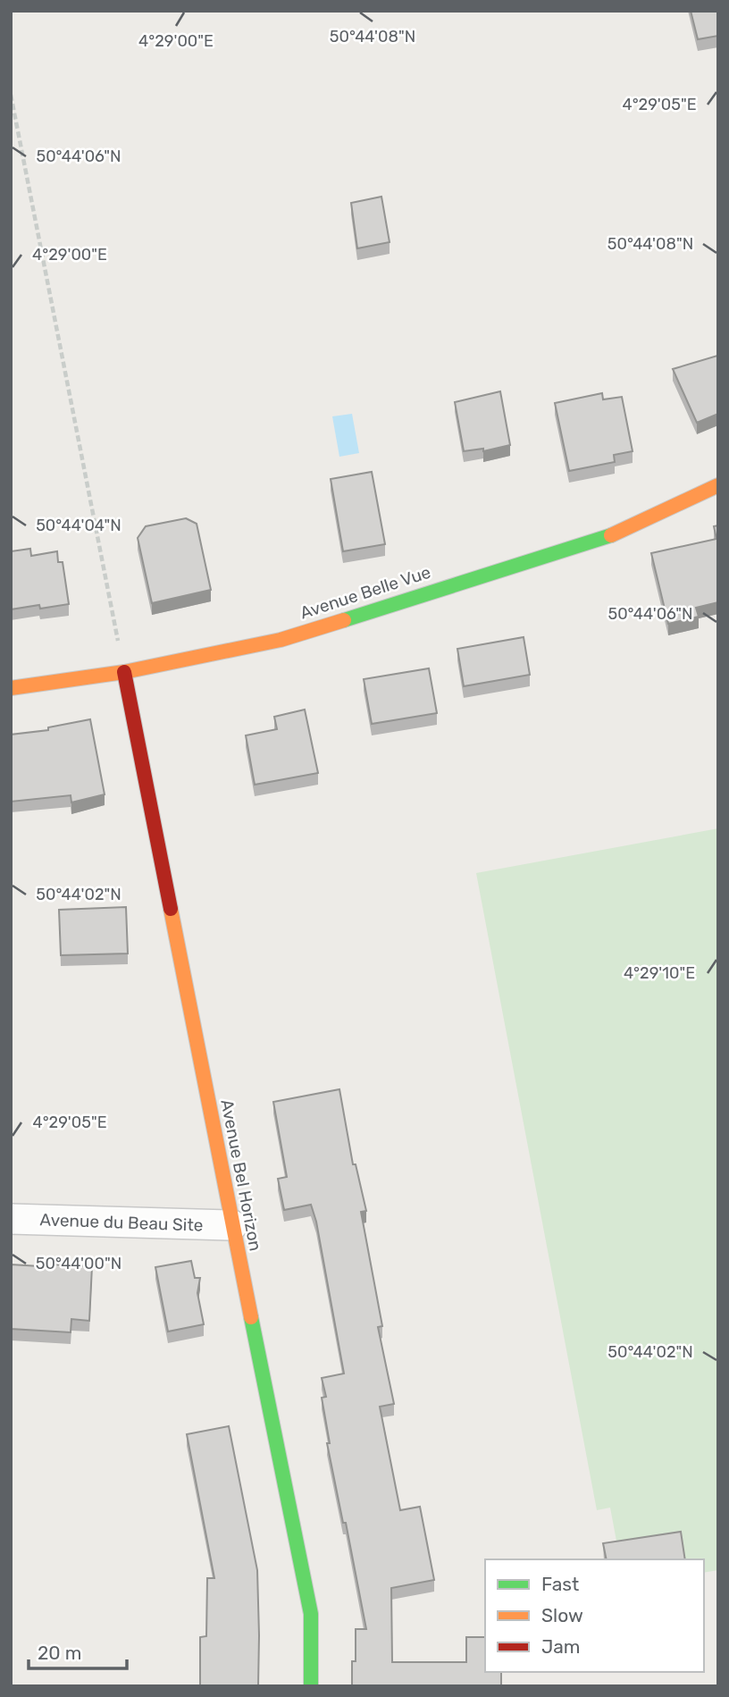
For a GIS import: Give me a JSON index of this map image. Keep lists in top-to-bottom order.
{
  "streets": {
    "street": ["Avenue Belle Vue", "Avenue Bel Horizon", "Avenue du Beau Site"]
  },
  "crossings": [
    ["Avenue Belle Vue", "Avenue Bel Horizon"],
    ["Avenue Bel Horizon", "Avenue du Beau Site"]
  ],
  "legend": ["Fast", "Slow", "Jam"],
  "scale_bar": "20 m",
  "coordinates": [
    "50°44'08\"N",
    "4°29'00\"E",
    "4°29'05\"E",
    "50°44'06\"N",
    "50°44'04\"N",
    "50°44'02\"N",
    "4°29'10\"E",
    "50°44'00\"N"
  ]
}
